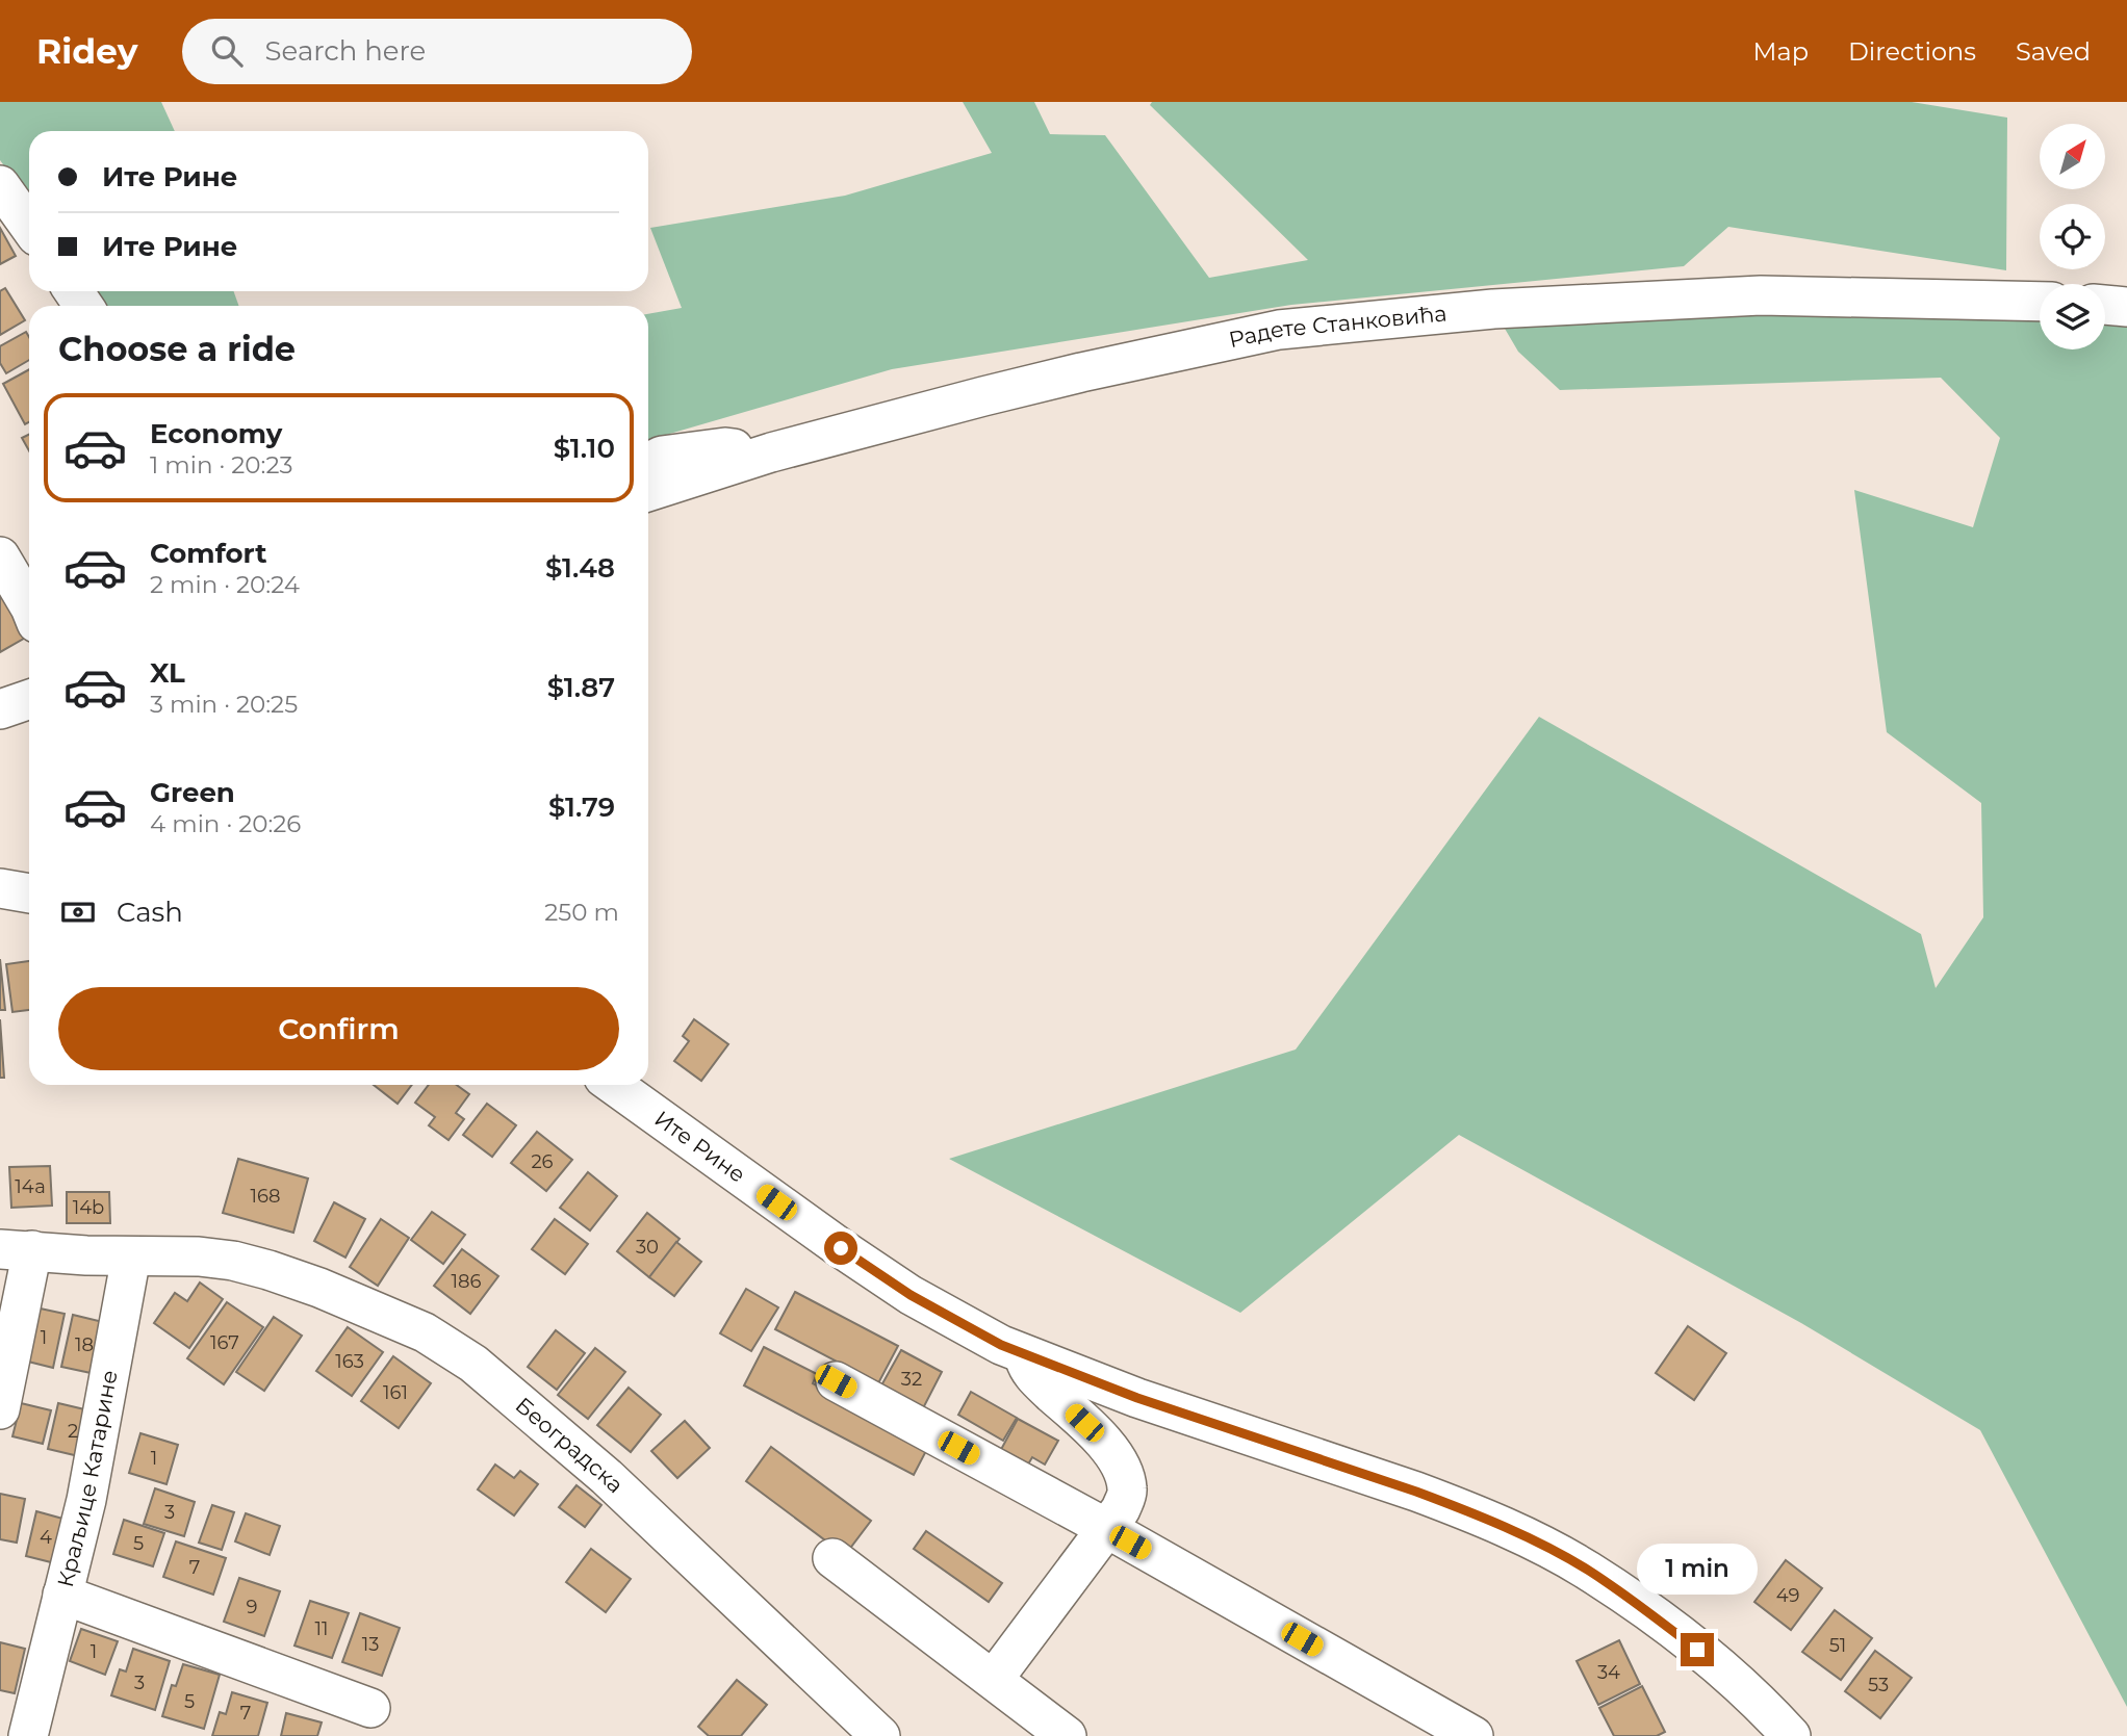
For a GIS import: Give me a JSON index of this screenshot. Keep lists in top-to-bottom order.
{
  "streets": {
    "street": [
      "Радете Станковића",
      "Ите Рине",
      "Београдска",
      "Краљице Катарине"
    ]
  },
  "crossings": [
    ["Београдска", "Краљице Катарине"]
  ],
  "house_numbers": [
    "26",
    "14a",
    "168",
    "14b",
    "30",
    "186",
    "1",
    "167",
    "18",
    "163",
    "32",
    "161",
    "2",
    "1",
    "3",
    "4",
    "5",
    "7",
    "49",
    "9",
    "11",
    "13",
    "51",
    "1",
    "34",
    "3",
    "53",
    "5",
    "7"
  ],
  "north": "top right",
  "page": {
    "header": "Ridey",
    "search": "Search here",
    "nav": ["Map", "Directions", "Saved"],
    "banner": ["Ите Рине", "Ите Рине"],
    "heading": "Choose a ride",
    "list": [
      {
        "name": "Economy",
        "note": "1 min · 20:23",
        "value": "$1.10"
      },
      {
        "name": "Comfort",
        "note": "2 min · 20:24",
        "value": "$1.48"
      },
      {
        "name": "XL",
        "note": "3 min · 20:25",
        "value": "$1.87"
      },
      {
        "name": "Green",
        "note": "4 min · 20:26",
        "value": "$1.79"
      }
    ],
    "pay": ["Cash", "250 m"],
    "buttons": "Confirm",
    "bubble": "1 min"
  }
}
